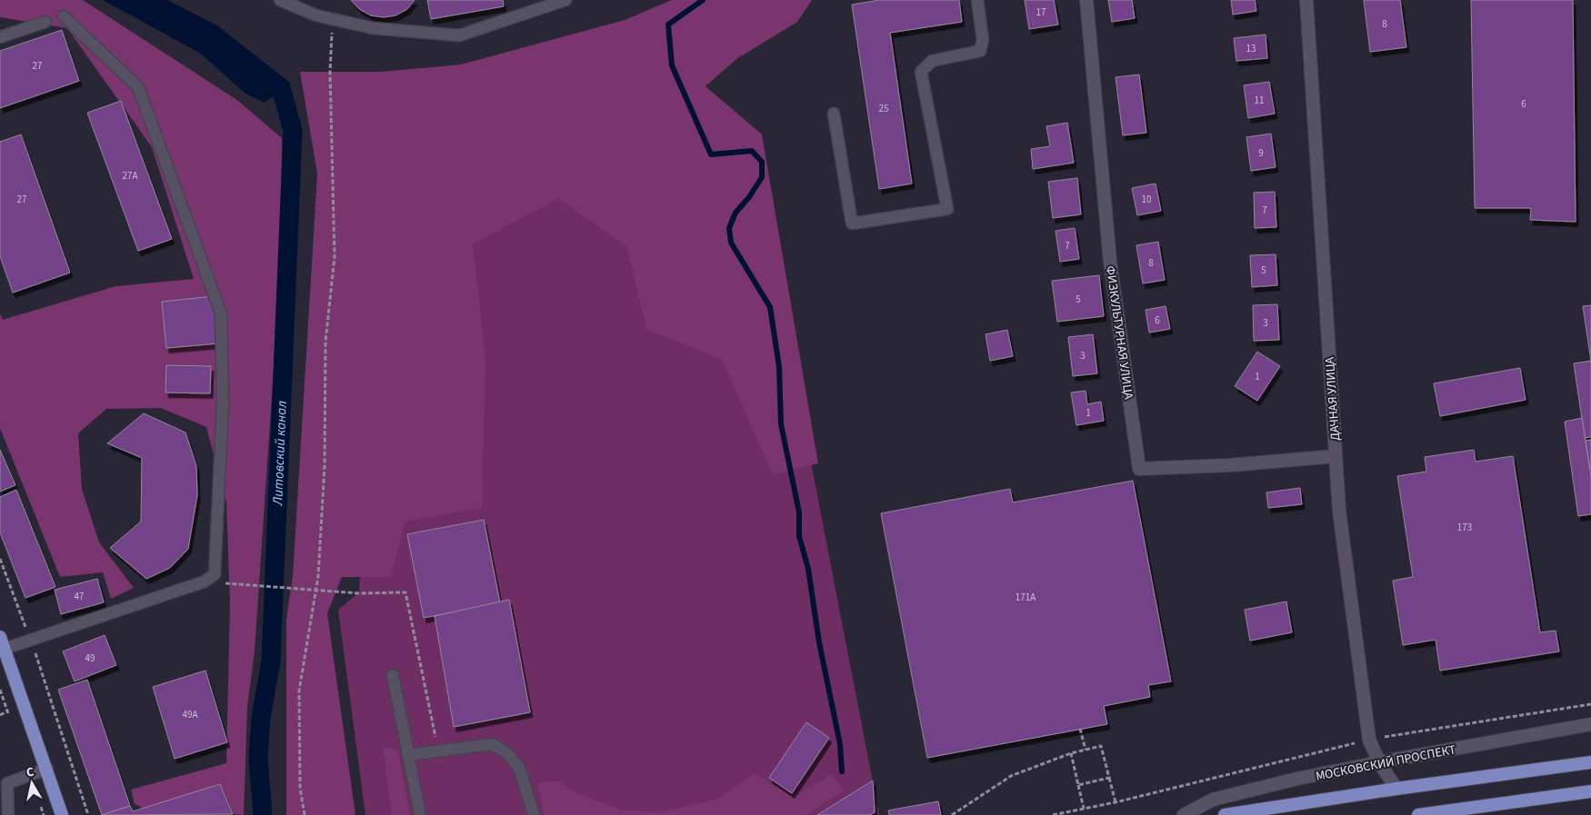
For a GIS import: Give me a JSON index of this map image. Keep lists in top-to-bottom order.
{
  "streets": {
    "main road": ["МОСКОВСКИЙ ПРОСПЕКТ"],
    "street": ["ФИЗКУЛЬТУРНАЯ УЛИЦА", "ДАЧНАЯ УЛИЦА"]
  },
  "crossings": [
    ["ФИЗКУЛЬТУРНАЯ УЛИЦА", "ДАЧНАЯ УЛИЦА"],
    ["ДАЧНАЯ УЛИЦА", "МОСКОВСКИЙ ПРОСПЕКТ"]
  ],
  "water": ["Литовский канал"],
  "house_numbers": [
    "17",
    "8",
    "13",
    "27",
    "11",
    "6",
    "25",
    "9",
    "27А",
    "27",
    "10",
    "7",
    "7",
    "8",
    "5",
    "5",
    "6",
    "3",
    "3",
    "1",
    "1",
    "173",
    "47",
    "171А",
    "49",
    "49А"
  ],
  "north": "top"
}
